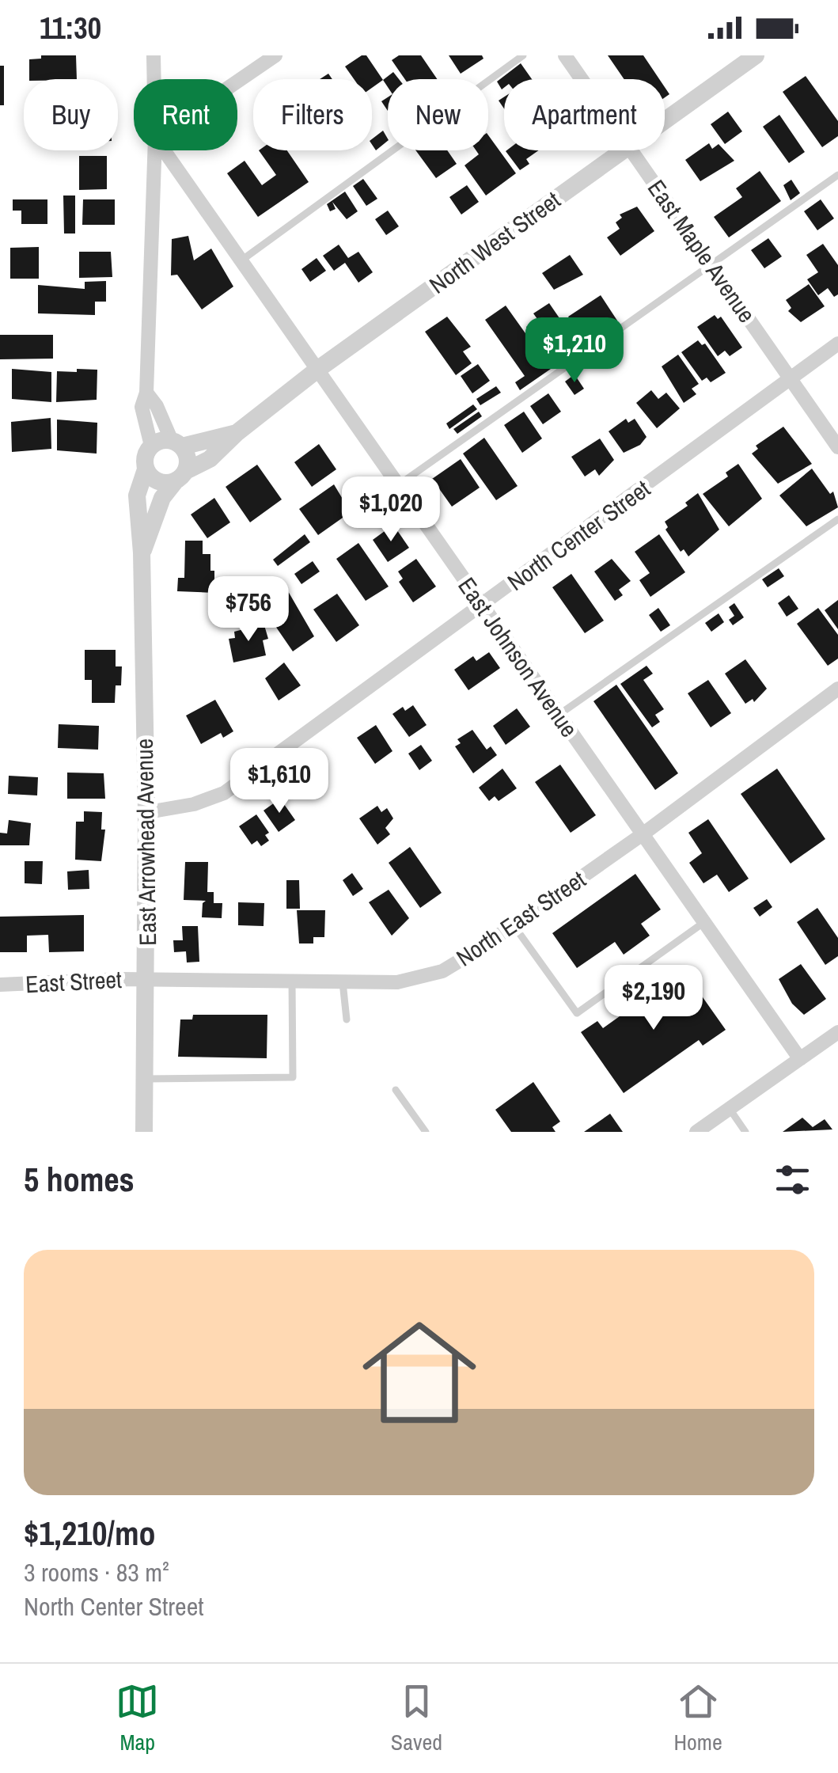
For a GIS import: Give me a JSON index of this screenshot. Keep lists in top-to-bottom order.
{
  "streets": {
    "street": [
      "North West Street",
      "East Maple Avenue",
      "North Center Street",
      "East Johnson Avenue",
      "East Arrowhead Avenue",
      "North East Street",
      "East Street"
    ]
  },
  "crossings": [
    ["North West Street", "East Johnson Avenue"],
    ["North West Street", "East Arrowhead Avenue"],
    ["East Maple Avenue", "North Center Street"],
    ["North Center Street", "East Johnson Avenue"],
    ["East Johnson Avenue", "North East Street"],
    ["East Arrowhead Avenue", "North East Street"],
    ["East Arrowhead Avenue", "East Street"],
    ["North East Street", "East Street"]
  ],
  "page": {
    "status": "11:30",
    "chip": [
      "Buy",
      "Rent",
      "Filters",
      "New",
      "Apartment"
    ],
    "price": [
      "$1,210",
      "$1,020",
      "$756",
      "$1,610",
      "$2,190"
    ],
    "heading": "5 homes",
    "list": [
      {
        "name": "$1,210/mo",
        "note": "3 rooms · 83 m² · North Center Street"
      }
    ],
    "tabs": ["Map", "Saved", "Home"]
  }
}
